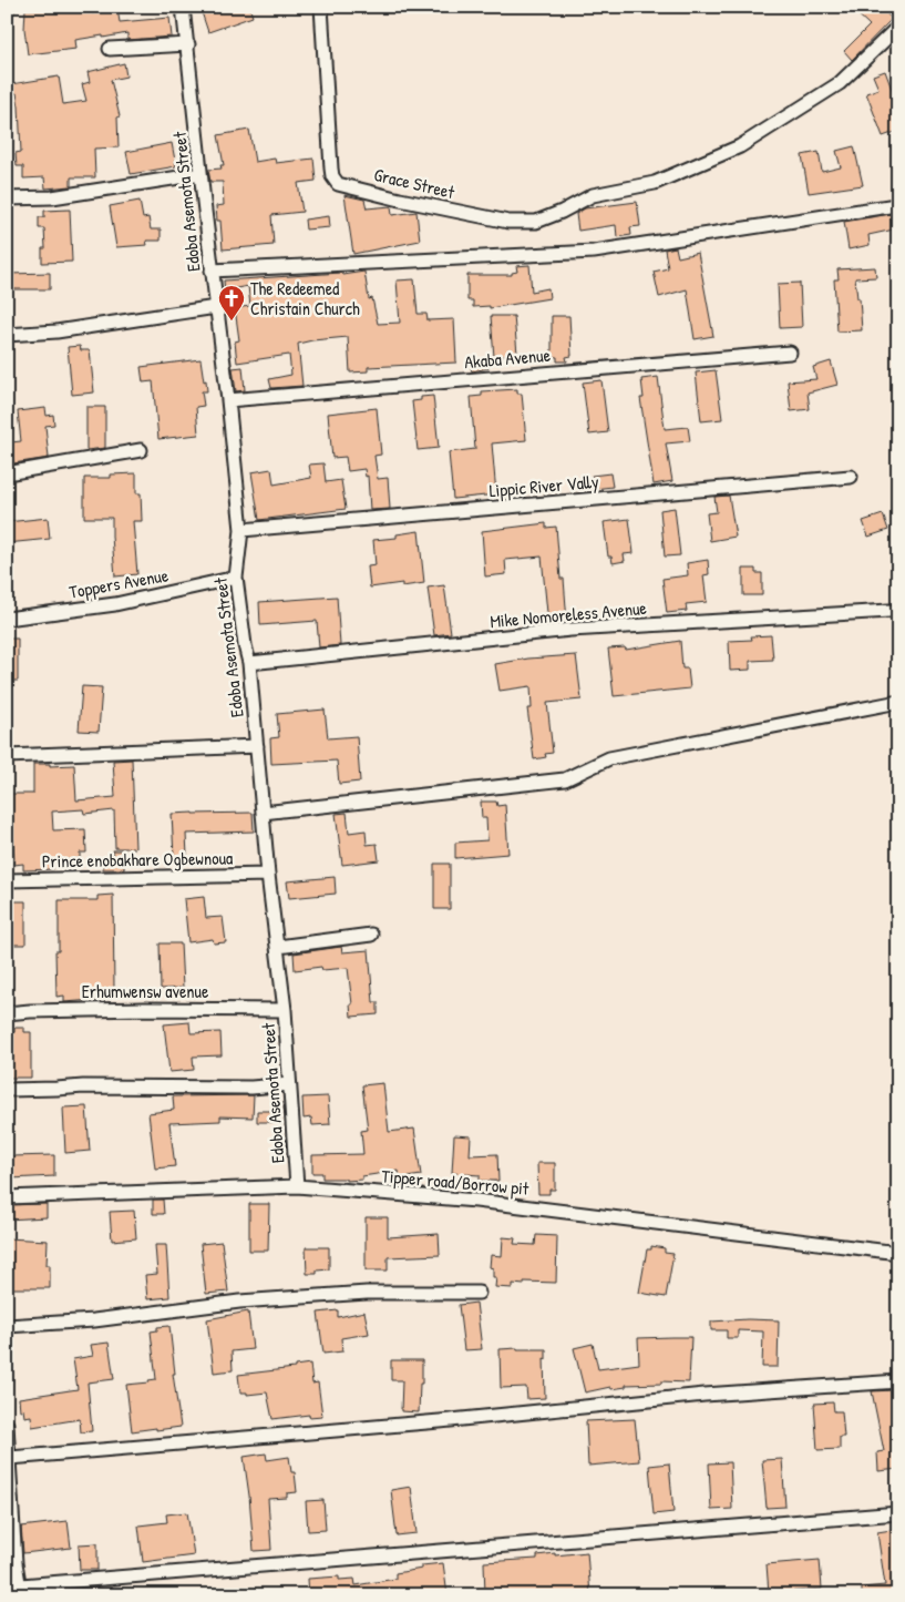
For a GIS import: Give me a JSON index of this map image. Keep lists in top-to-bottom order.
{
  "streets": {
    "street": [
      "Grace Street",
      "Edoba Asemota Street",
      "Akaba Avenue",
      "Lippic River Vally",
      "Toppers Avenue",
      "Mike Nomoreless Avenue",
      "Prince enobakhare Ogbewnoua",
      "Erhumwensw avenue",
      "Tipper road/Borrow pit"
    ]
  },
  "crossings": [
    ["Edoba Asemota Street", "Akaba Avenue"],
    ["Edoba Asemota Street", "Lippic River Vally"],
    ["Edoba Asemota Street", "Toppers Avenue"],
    ["Edoba Asemota Street", "Mike Nomoreless Avenue"],
    ["Edoba Asemota Street", "Prince enobakhare Ogbewnoua"],
    ["Edoba Asemota Street", "Erhumwensw avenue"],
    ["Edoba Asemota Street", "Tipper road/Borrow pit"]
  ],
  "places": {
    "church": ["The Redeemed Christain Church"]
  }
}
